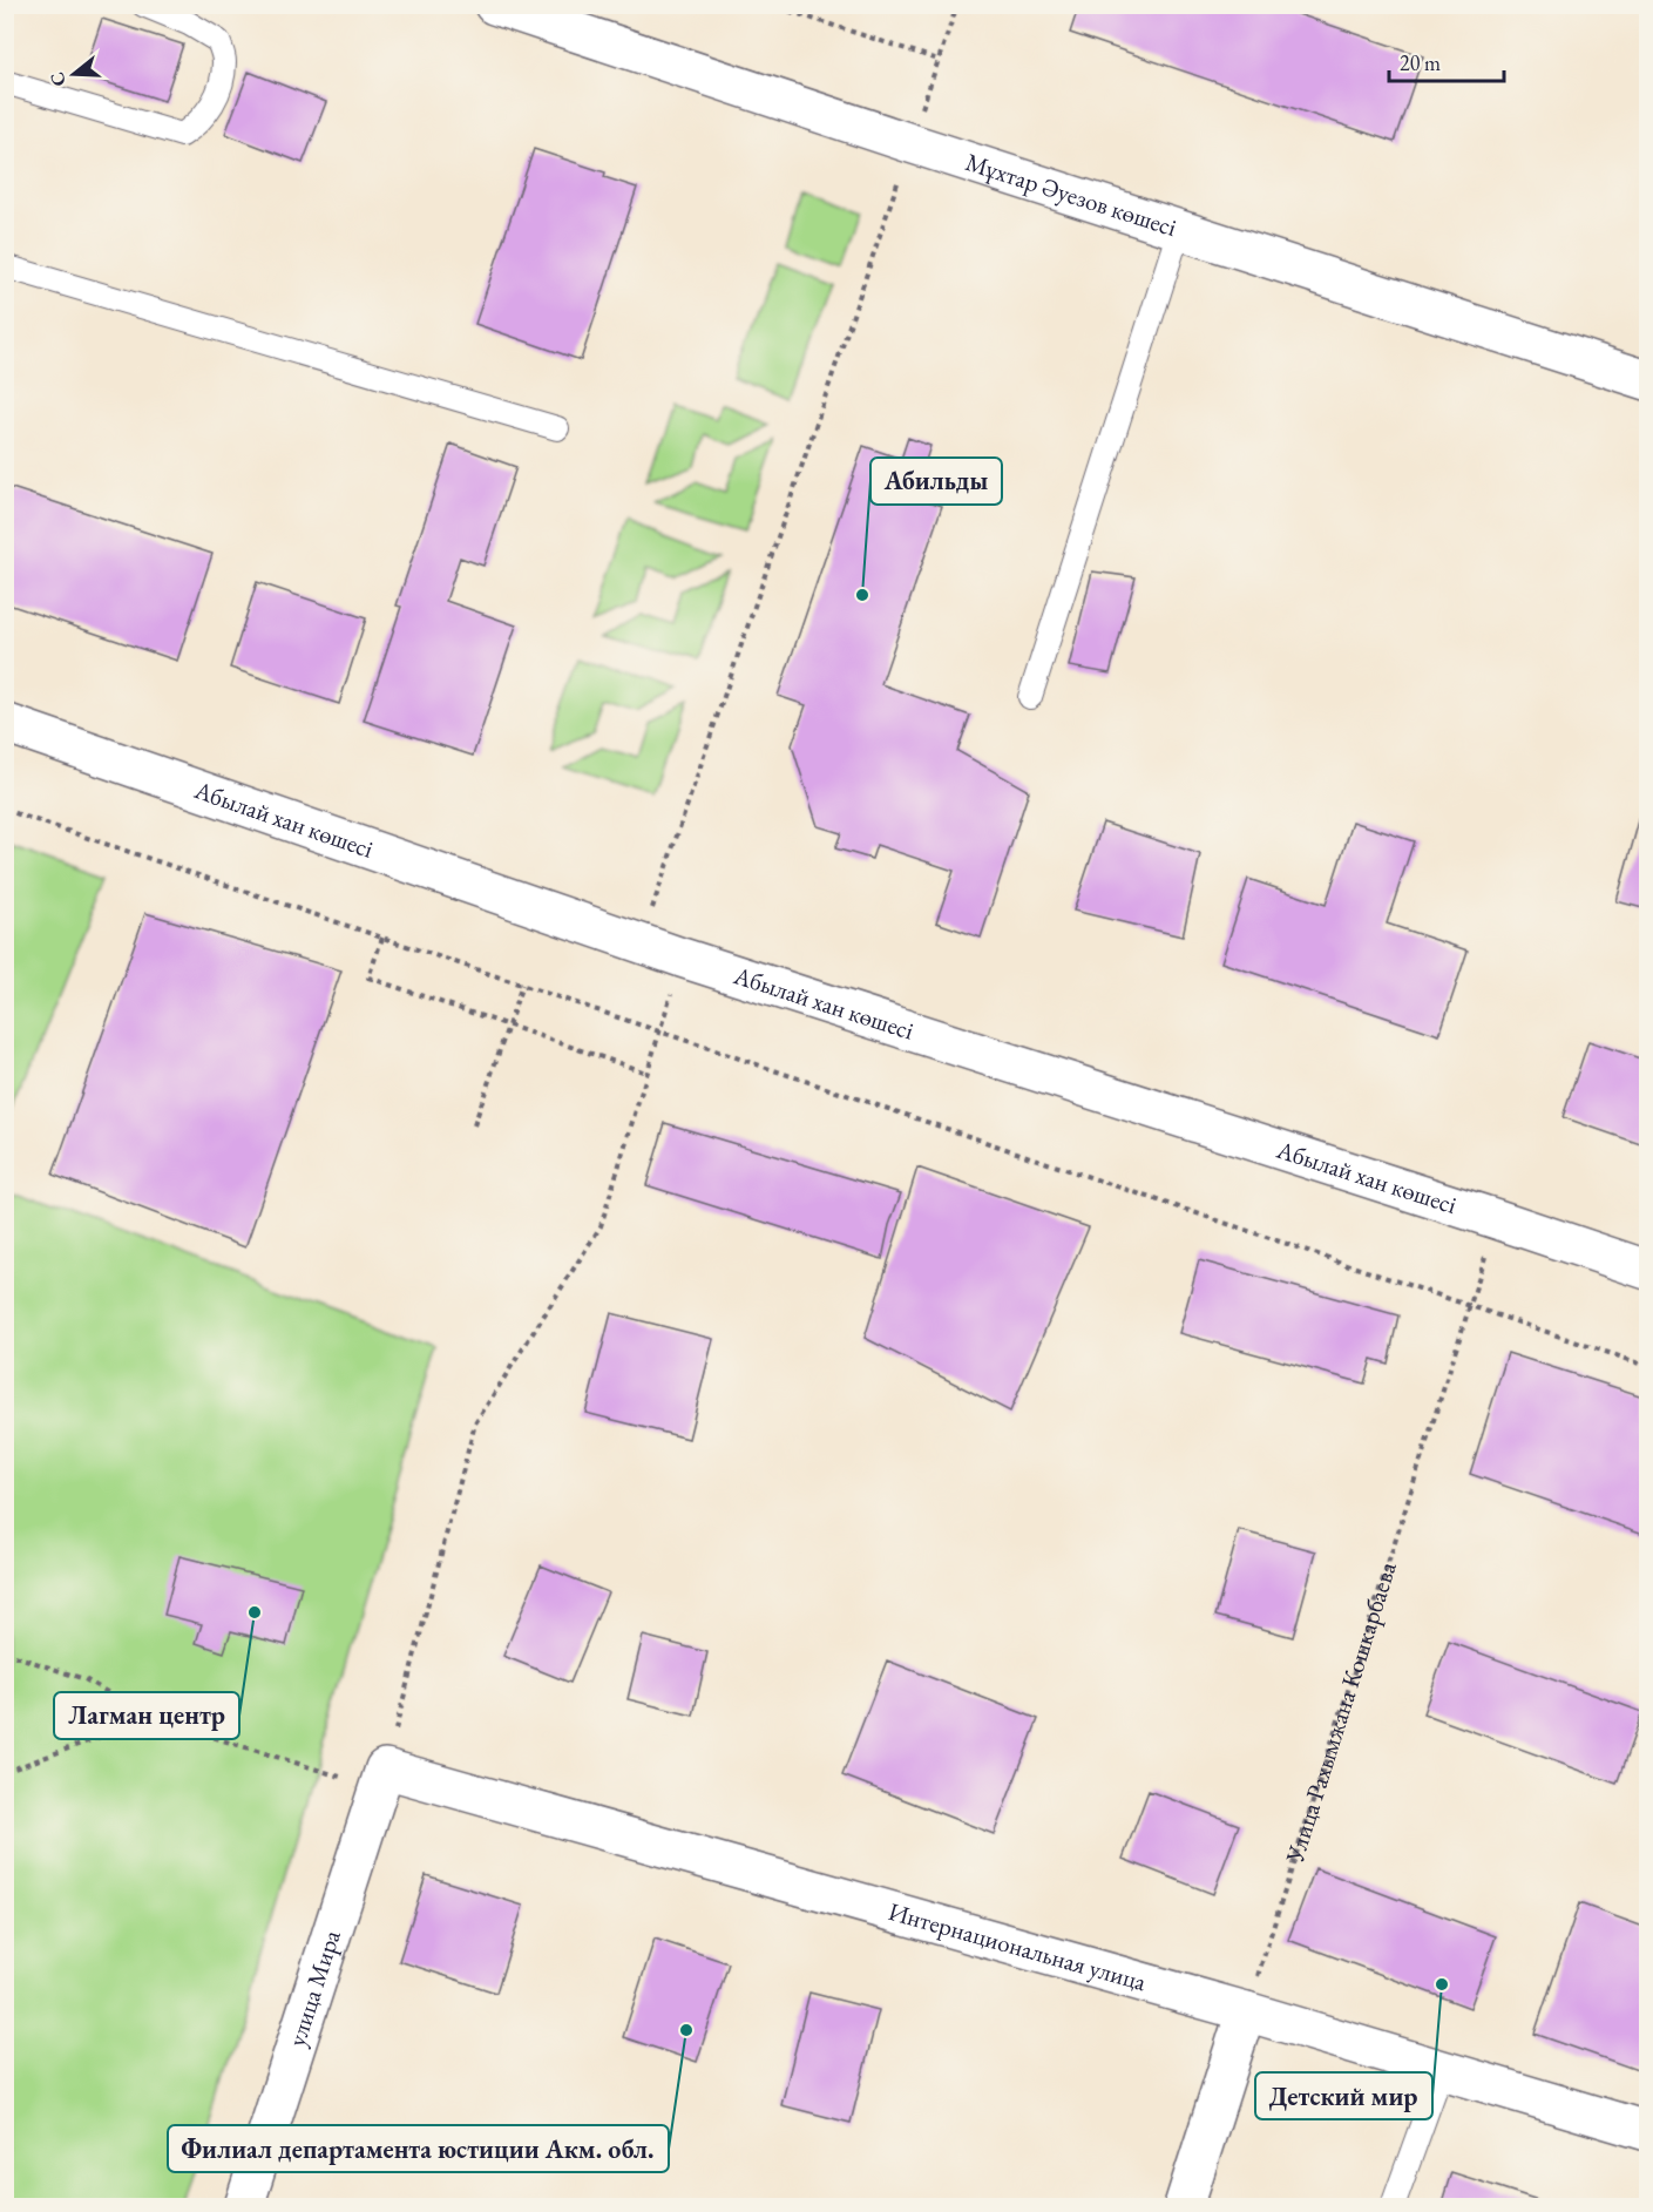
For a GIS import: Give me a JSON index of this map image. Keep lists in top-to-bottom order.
{
  "streets": {
    "street": [
      "Мұхтар Әуезов көшесі",
      "Абылай хан көшесі",
      "Интернациональная улица",
      "улица Мира"
    ],
    "path": ["Улица Рахымжана Кошкарбаева"]
  },
  "crossings": [
    ["Абылай хан көшесі", "Улица Рахымжана Кошкарбаева"],
    ["Улица Рахымжана Кошкарбаева", "Интернациональная улица"],
    ["Интернациональная улица", "улица Мира"]
  ],
  "places": [
    "Абильды",
    "Лагман центр",
    "Детский мир",
    "Филиал департамента юстиции Акм. обл."
  ],
  "scale_bar": "20 m",
  "north": "left"
}
